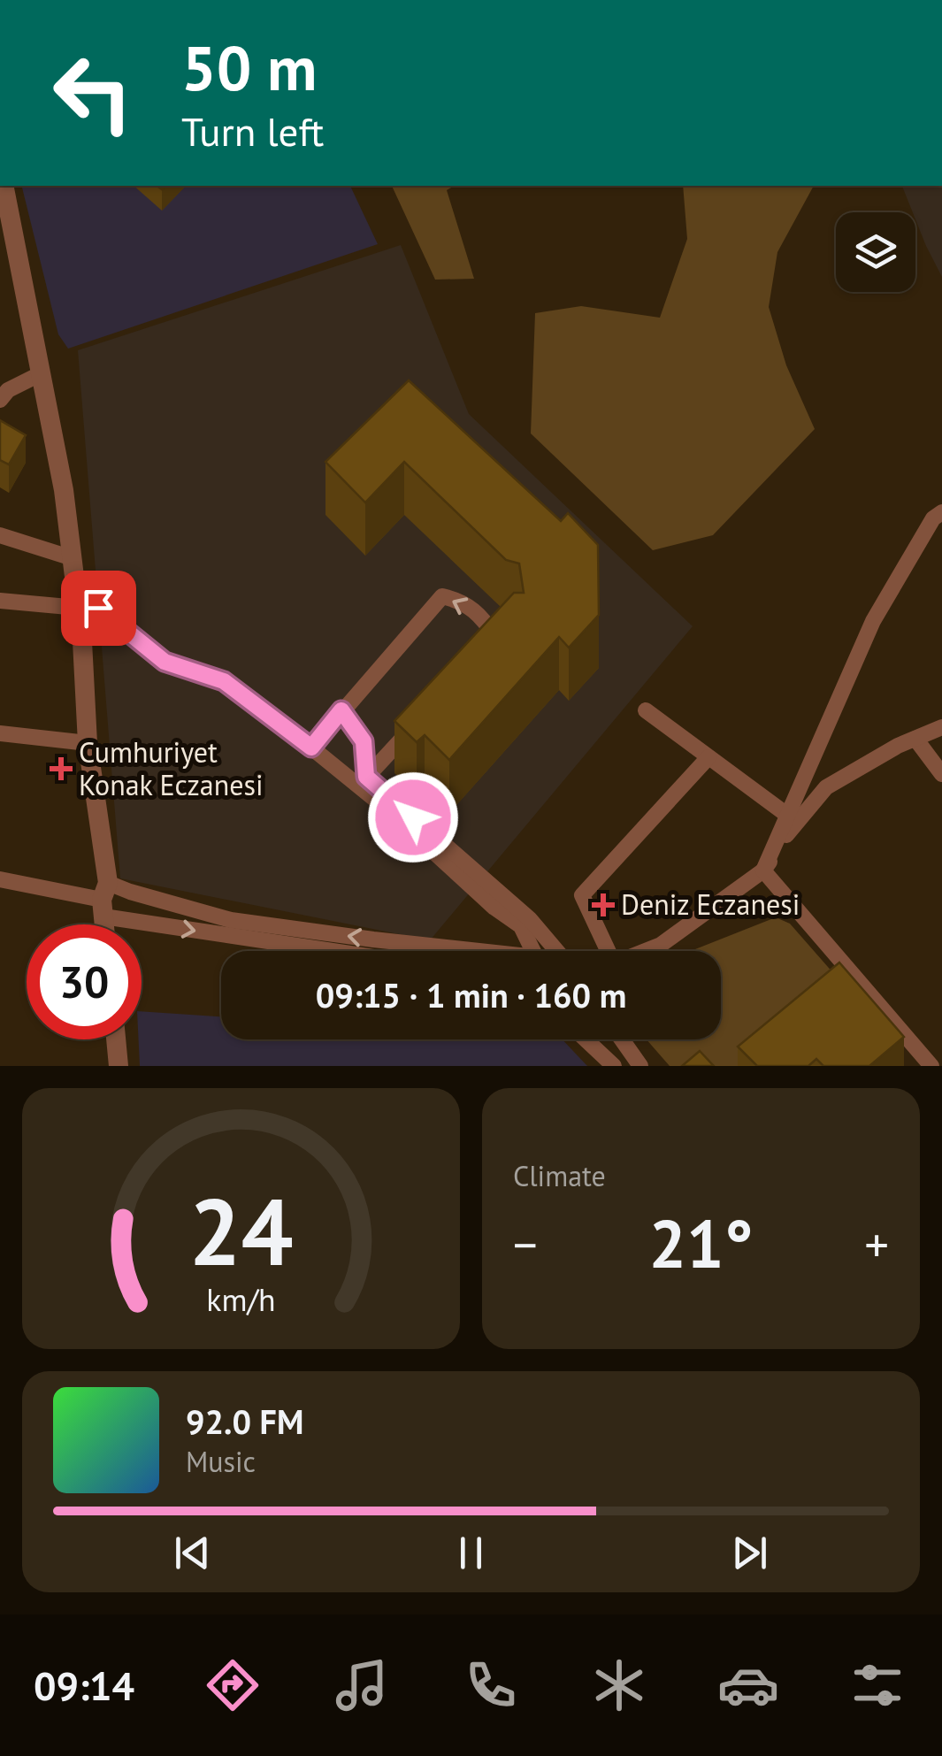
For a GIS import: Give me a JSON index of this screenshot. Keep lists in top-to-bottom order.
{
  "places": {
    "health": ["Cumhuriyet Konak Eczanesi", "Deniz Eczanesi"]
  },
  "page": {
    "turn": ["50 m", "Turn left"],
    "limit": "30",
    "trip": "09:15 · 1 min · 160 m",
    "tile": "Climate",
    "heat": ["−", "21°", "+"],
    "song": ["92.0 FM", "Music"],
    "tabs": "09:14",
    "gauge": ["24", "km/h"]
  }
}
